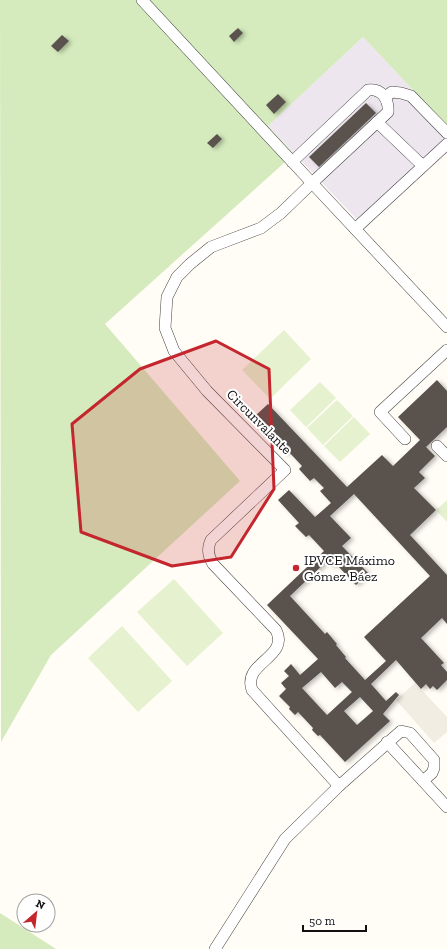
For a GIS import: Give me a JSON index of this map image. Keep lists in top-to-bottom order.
{
  "streets": {
    "street": ["Circunvalante"]
  },
  "places": ["IPVCE Máximo Gómez Báez"],
  "scale_bar": "50 m",
  "north": "top right"
}
